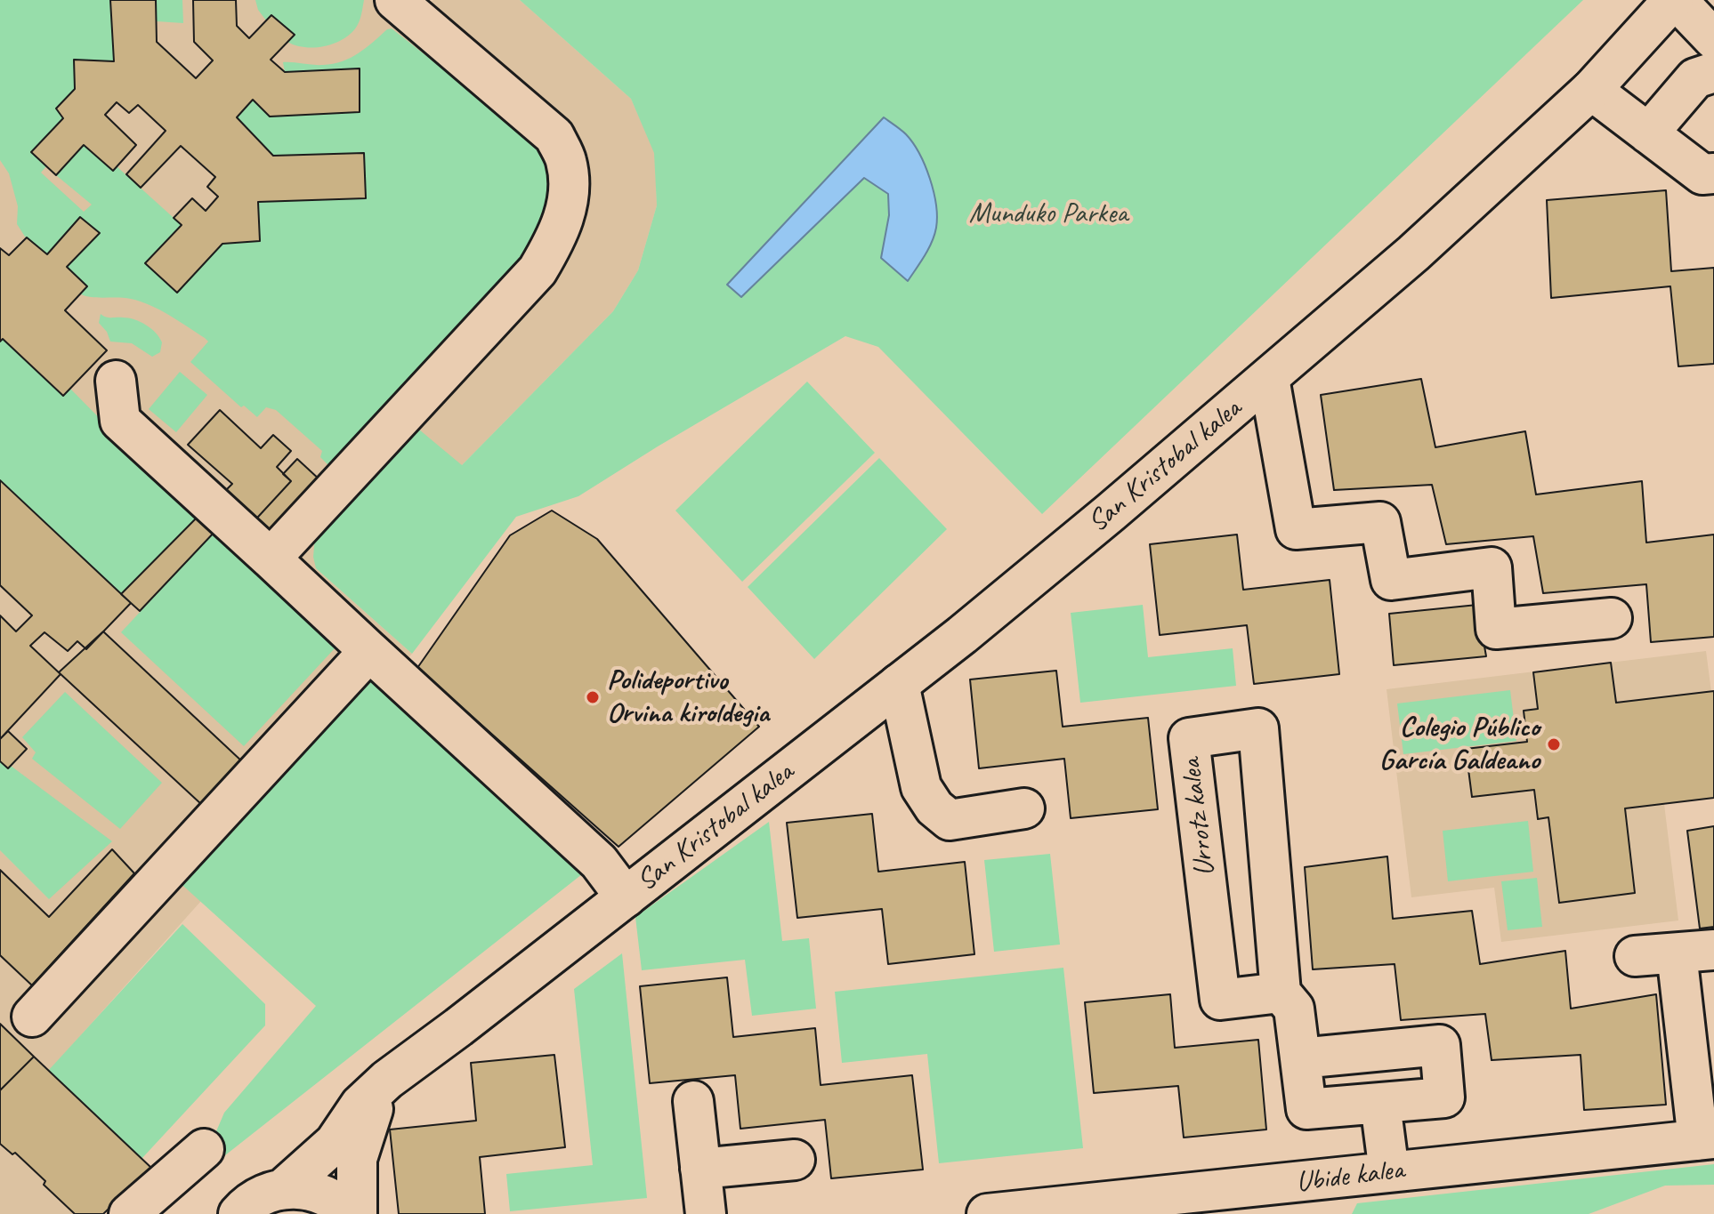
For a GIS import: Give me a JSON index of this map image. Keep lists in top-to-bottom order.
{
  "streets": {
    "street": ["San Kristobal kalea", "Urrotz kalea", "Ubide kalea"]
  },
  "parks": ["Munduko Parkea"],
  "places": ["Polideportivo Orvina kiroldegia", "Colegio Público García Galdeano"]
}
